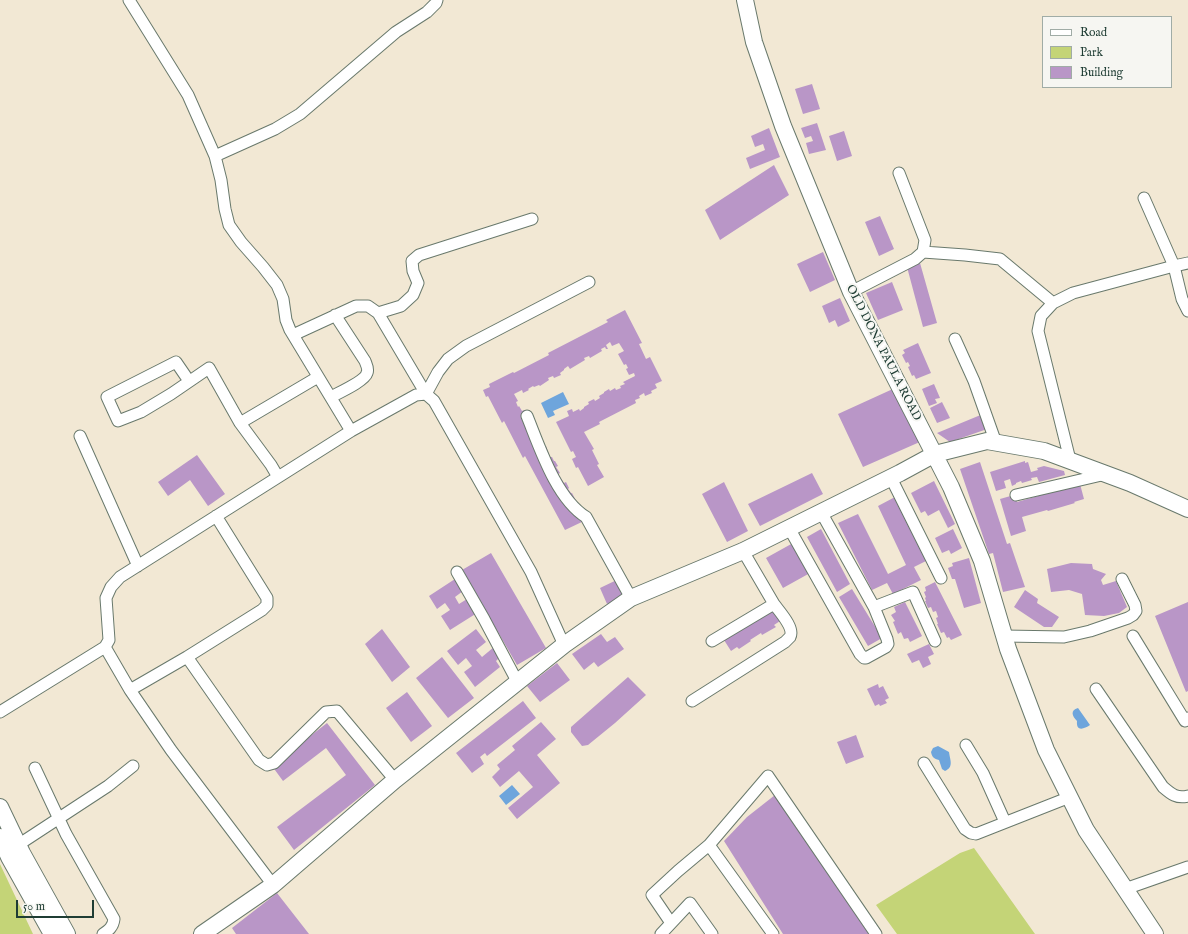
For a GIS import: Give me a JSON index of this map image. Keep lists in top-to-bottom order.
{
  "streets": {
    "main road": ["OLD DONA PAULA ROAD"]
  },
  "legend": ["Road", "Park", "Building"],
  "scale_bar": "50 m"
}
